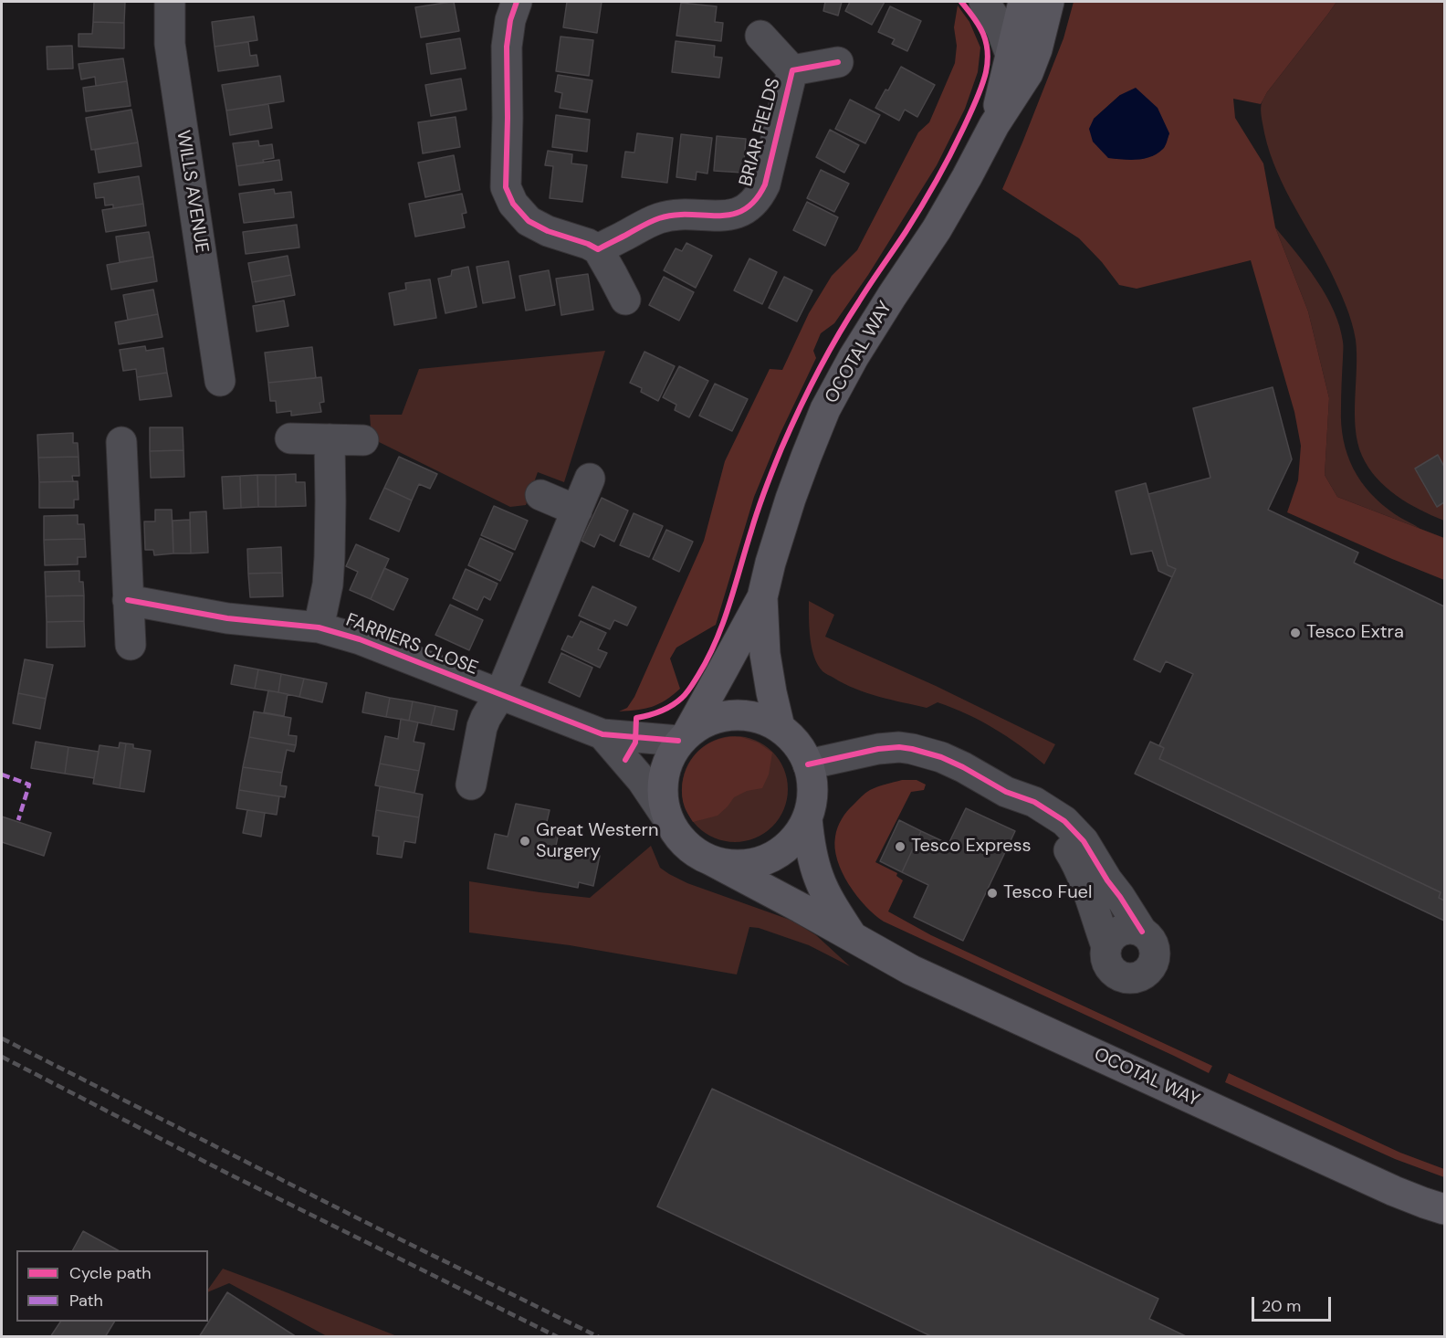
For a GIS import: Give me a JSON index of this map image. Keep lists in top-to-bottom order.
{
  "streets": {
    "main road": ["OCOTAL WAY"],
    "street": ["BRIAR FIELDS", "WILLS AVENUE", "FARRIERS CLOSE"]
  },
  "crossings": [
    ["OCOTAL WAY", "FARRIERS CLOSE"]
  ],
  "places": [
    "Tesco Extra",
    "Great Western Surgery",
    "Tesco Express",
    "Tesco Fuel"
  ],
  "legend": ["Cycle path", "Path"],
  "scale_bar": "20 m"
}
